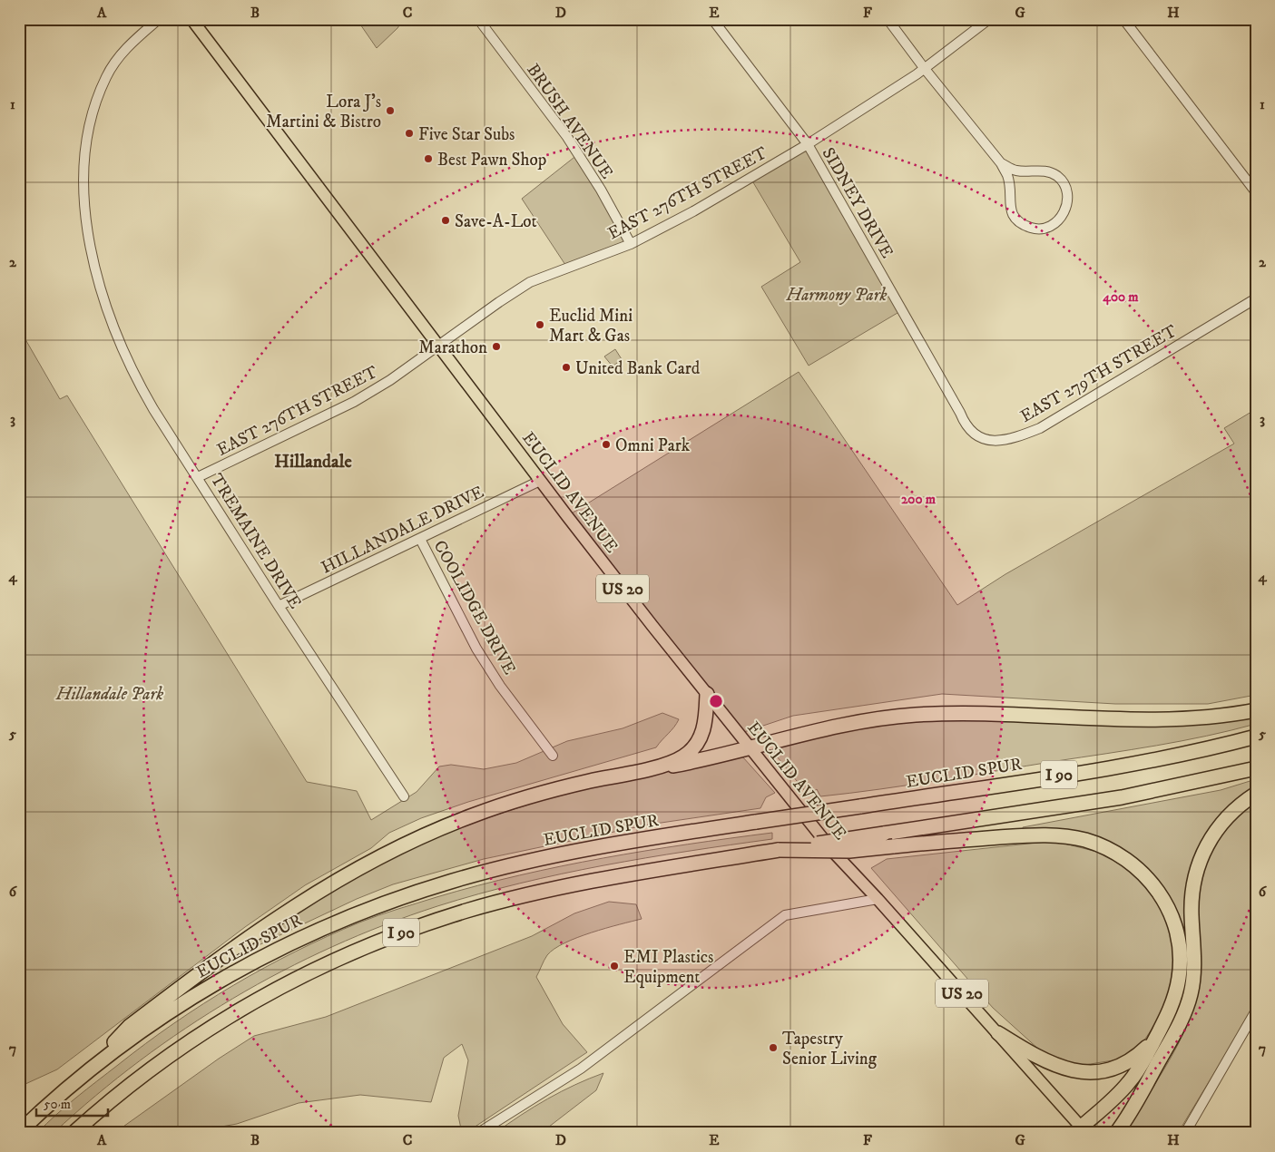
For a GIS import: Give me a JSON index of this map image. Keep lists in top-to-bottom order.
{
  "streets": {
    "highway": ["EUCLID SPUR", "I 90"],
    "main road": ["EUCLID AVENUE", "US 20"],
    "street": [
      "BRUSH AVENUE",
      "EAST 276TH STREET",
      "SIDNEY DRIVE",
      "EAST 279TH STREET",
      "HILLANDALE DRIVE",
      "TREMAINE DRIVE",
      "COOLIDGE DRIVE"
    ]
  },
  "crossings": [
    ["BRUSH AVENUE", "EAST 276TH STREET"],
    ["EAST 276TH STREET", "SIDNEY DRIVE"],
    ["EAST 276TH STREET", "EUCLID AVENUE"],
    ["EAST 276TH STREET", "TREMAINE DRIVE"],
    ["SIDNEY DRIVE", "EAST 279TH STREET"],
    ["EUCLID AVENUE", "HILLANDALE DRIVE"],
    ["HILLANDALE DRIVE", "TREMAINE DRIVE"],
    ["HILLANDALE DRIVE", "COOLIDGE DRIVE"]
  ],
  "districts": ["Hillandale"],
  "parks": ["Harmony Park", "Hillandale Park"],
  "places": [
    "Lora J’s Martini & Bistro",
    "Five Star Subs",
    "Best Pawn Shop",
    "Save-A-Lot",
    "Euclid Mini Mart & Gas",
    "Marathon",
    "United Bank Card",
    "Omni Park",
    "EMI Plastics Equipment",
    "Tapestry Senior Living"
  ],
  "scale_bar": "50 m",
  "grid": {
    "columns": [
      "A",
      "B",
      "C",
      "D",
      "E",
      "F",
      "G",
      "H"
    ],
    "rows": [
      "1",
      "2",
      "3",
      "4",
      "5",
      "6",
      "7"
    ]
  },
  "rings": ["400 m", "200 m"]
}
